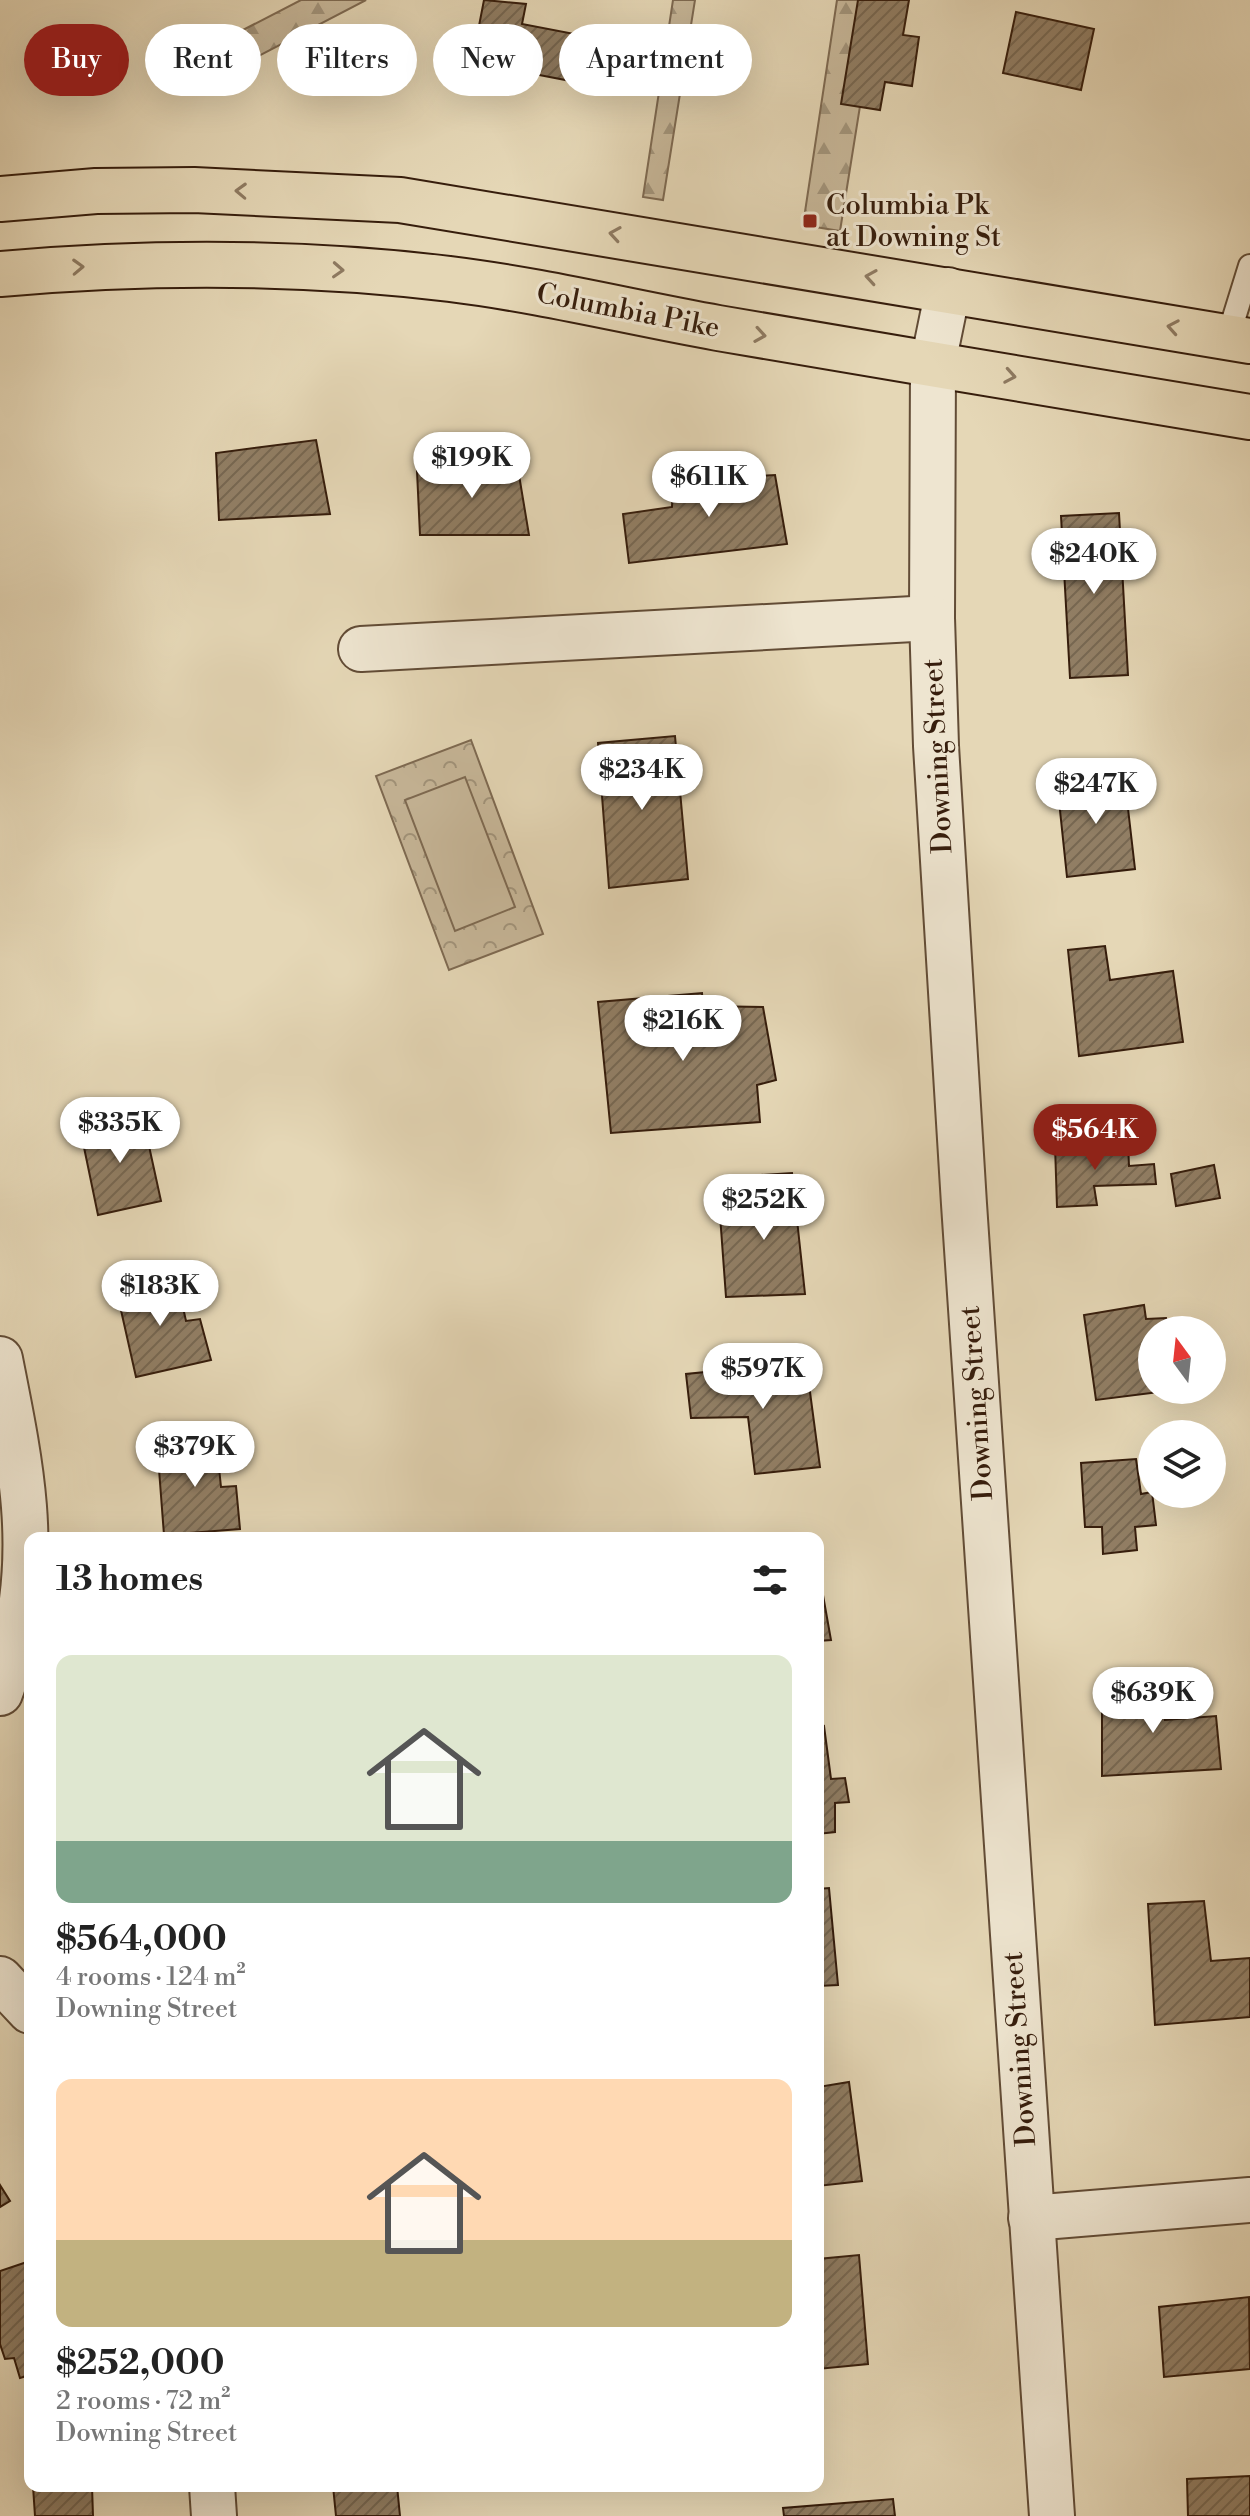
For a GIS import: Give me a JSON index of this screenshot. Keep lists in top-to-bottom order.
{
  "streets": {
    "main road": ["Columbia Pike"],
    "street": ["Downing Street"]
  },
  "crossings": [
    ["Columbia Pike", "Downing Street"]
  ],
  "places": {
    "transit": ["Columbia Pk at Downing St"]
  },
  "north": "top",
  "page": {
    "chip": [
      "Buy",
      "Rent",
      "Filters",
      "New",
      "Apartment"
    ],
    "price": [
      "$199K",
      "$611K",
      "$240K",
      "$234K",
      "$247K",
      "$216K",
      "$335K",
      "$564K",
      "$252K",
      "$183K",
      "$597K",
      "$379K",
      "$639K"
    ],
    "heading": "13 homes",
    "list": [
      {
        "name": "$564,000",
        "note": "4 rooms · 124 m² · Downing Street"
      },
      {
        "name": "$252,000",
        "note": "2 rooms · 72 m² · Downing Street"
      }
    ]
  }
}
